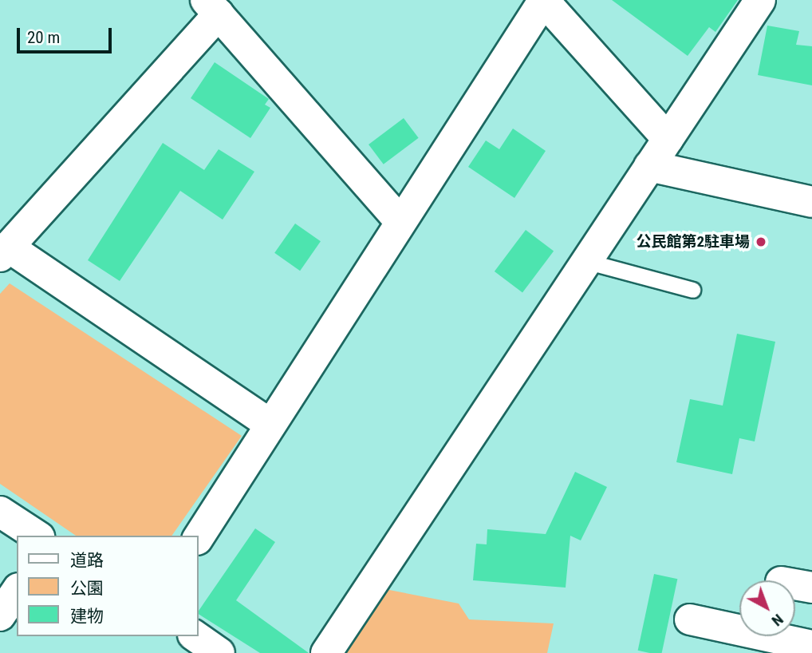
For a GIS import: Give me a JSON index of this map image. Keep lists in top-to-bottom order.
{
  "places": ["公民館第2駐車場"],
  "legend": ["道路", "公園", "建物"],
  "scale_bar": "20 m",
  "north": "bottom right"
}
